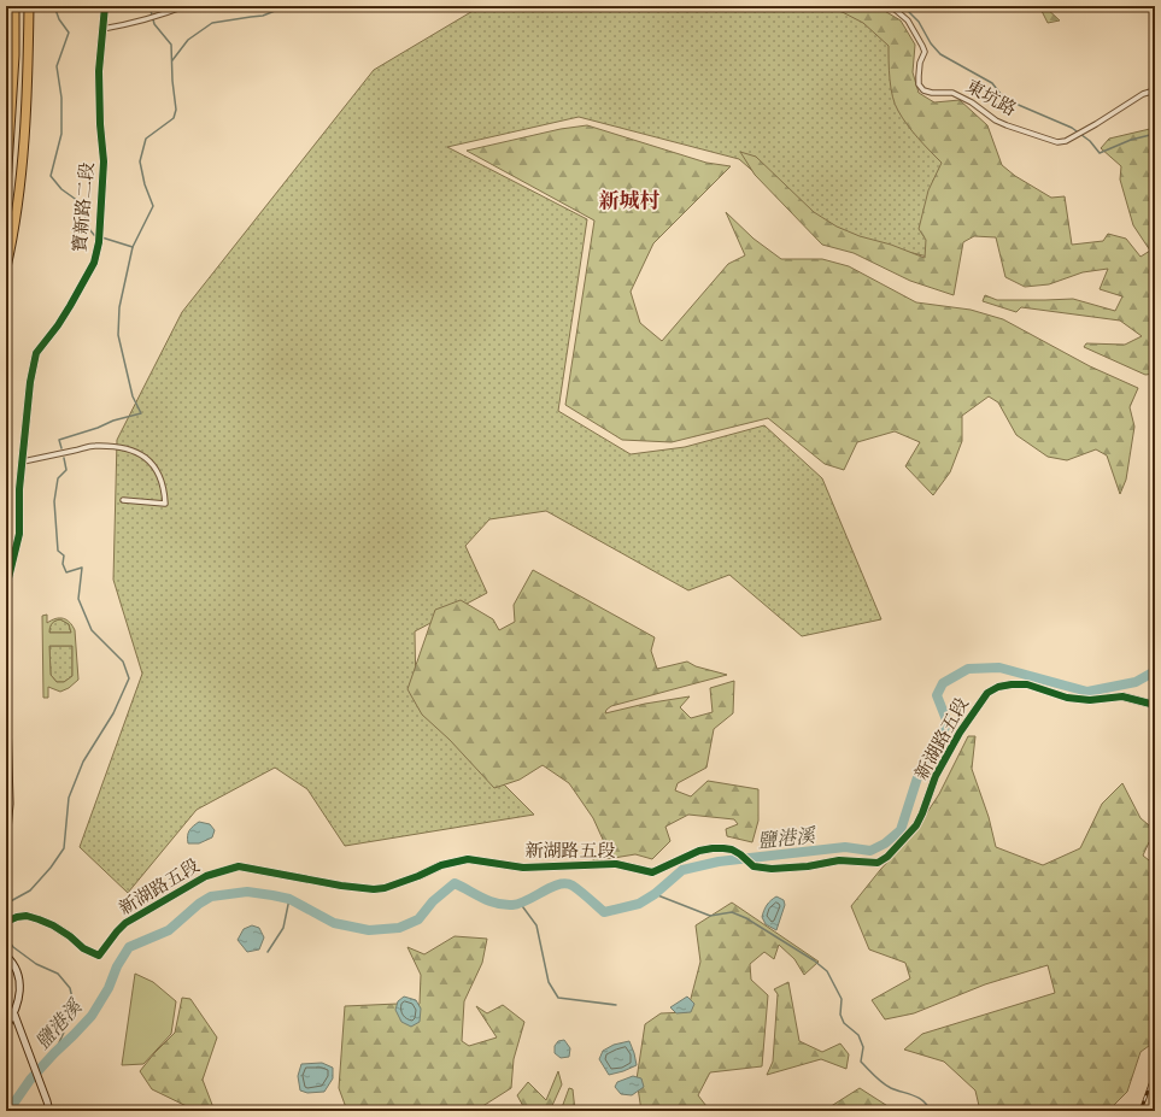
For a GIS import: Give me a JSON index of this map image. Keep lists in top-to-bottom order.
{
  "streets": {
    "street": ["東坑路", "寶新路二段", "新湖路五段"]
  },
  "districts": ["新城村"],
  "water": ["鹽港溪"]
}
